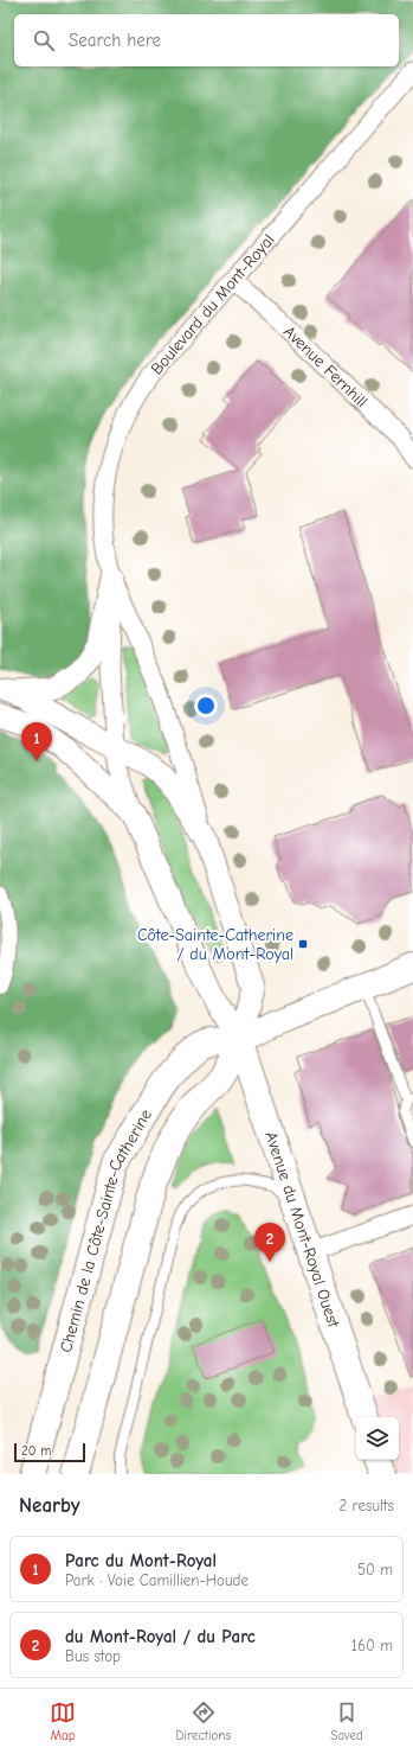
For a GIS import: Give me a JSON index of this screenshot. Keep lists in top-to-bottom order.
{
  "streets": {
    "main road": ["Avenue du Mont-Royal Ouest", "Chemin de la Côte-Sainte-Catherine"],
    "street": ["Boulevard du Mont-Royal", "Avenue Fernhill"]
  },
  "crossings": [
    ["Boulevard du Mont-Royal", "Avenue Fernhill"],
    ["Boulevard du Mont-Royal", "Avenue du Mont-Royal Ouest"],
    ["Boulevard du Mont-Royal", "Chemin de la Côte-Sainte-Catherine"],
    ["Avenue du Mont-Royal Ouest", "Chemin de la Côte-Sainte-Catherine"]
  ],
  "places": {
    "transit": ["Côte-Sainte-Catherine / du Mont-Royal"]
  },
  "scale_bar": "20 m",
  "page": {
    "search": "Search here",
    "pins": ["1", "2"],
    "scale": "20 m",
    "heading": ["Nearby", "2 results"],
    "list": [
      {
        "mark": "1",
        "name": "Parc du Mont-Royal",
        "note": "Park · Voie Camillien-Houde",
        "value": "50 m"
      },
      {
        "mark": "2",
        "name": "du Mont-Royal / du Parc",
        "note": "Bus stop",
        "value": "160 m"
      }
    ],
    "nav": ["Map", "Directions", "Saved"]
  }
}
